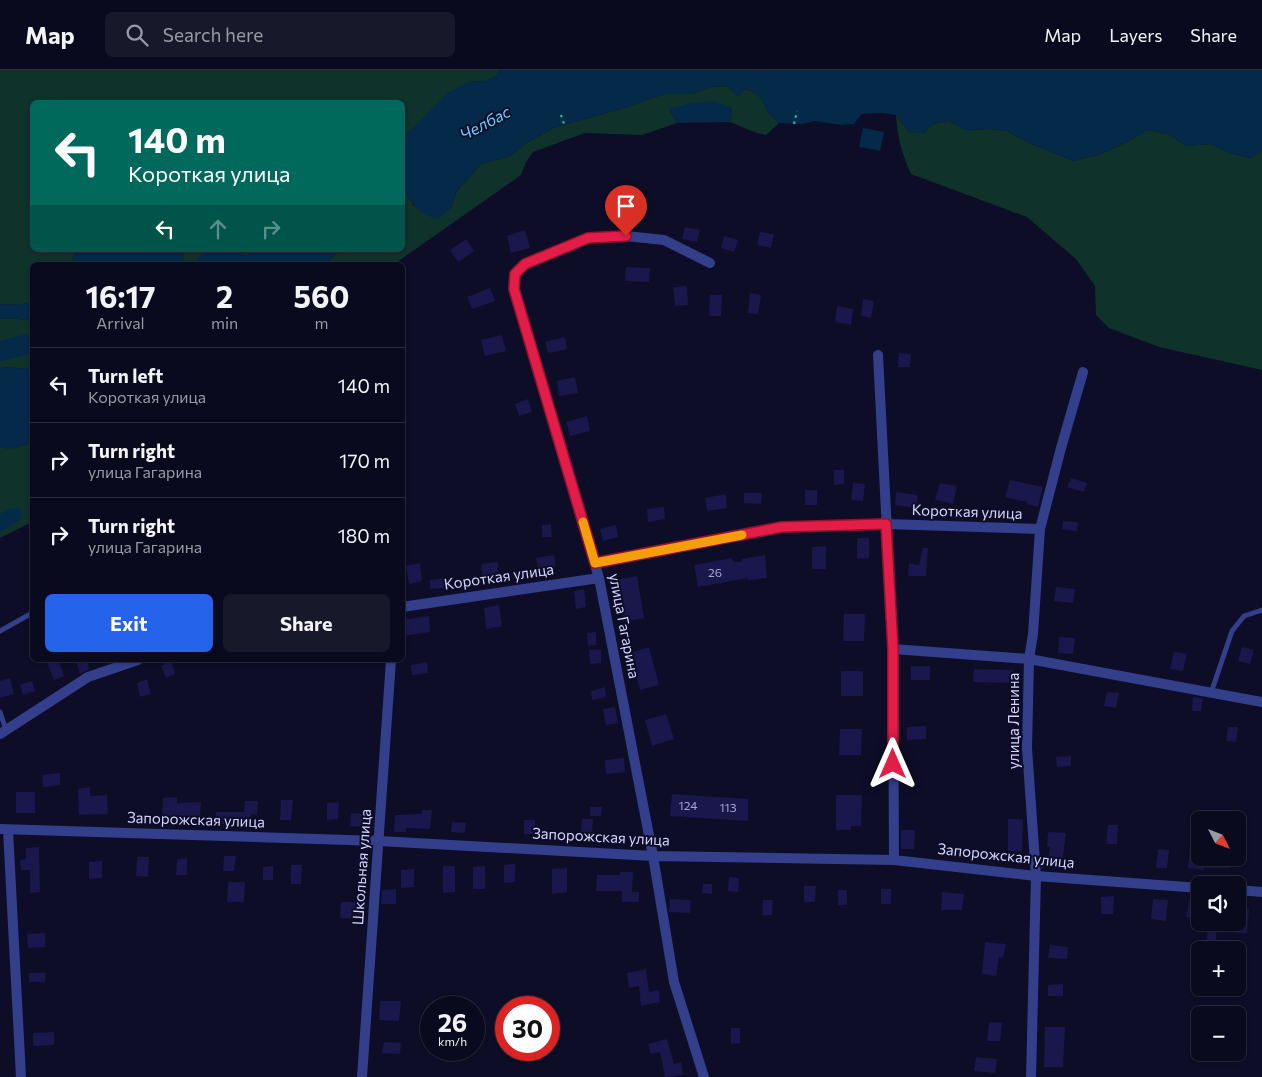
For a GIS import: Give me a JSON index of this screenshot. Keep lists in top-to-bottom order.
{
  "streets": {
    "street": [
      "Короткая улица",
      "улица Гагарина",
      "улица Ленина",
      "Запорожская улица",
      "Школьная улица"
    ]
  },
  "crossings": [
    ["Короткая улица", "улица Гагарина"],
    ["Короткая улица", "улица Ленина"],
    ["улица Гагарина", "Запорожская улица"],
    ["улица Ленина", "Запорожская улица"],
    ["Запорожская улица", "Школьная улица"]
  ],
  "water": ["Челбас"],
  "house_numbers": ["26", "124", "113"],
  "north": "bottom right",
  "page": {
    "header": "Map",
    "search": "Search here",
    "nav": ["Map", "Layers", "Share"],
    "turn": ["140 m", "Короткая улица"],
    "eta": [
      "16:17",
      "Arrival",
      "2",
      "min",
      "560",
      "m"
    ],
    "list": [
      {
        "name": "Turn left",
        "note": "Короткая улица",
        "value": "140 m"
      },
      {
        "name": "Turn right",
        "note": "улица Гагарина",
        "value": "170 m"
      },
      {
        "name": "Turn right",
        "note": "улица Гагарина",
        "value": "180 m"
      }
    ],
    "buttons": ["Exit", "Share"],
    "map_buttons": ["+", "−"],
    "speed": "26 km/h",
    "limit": "30"
  }
}
